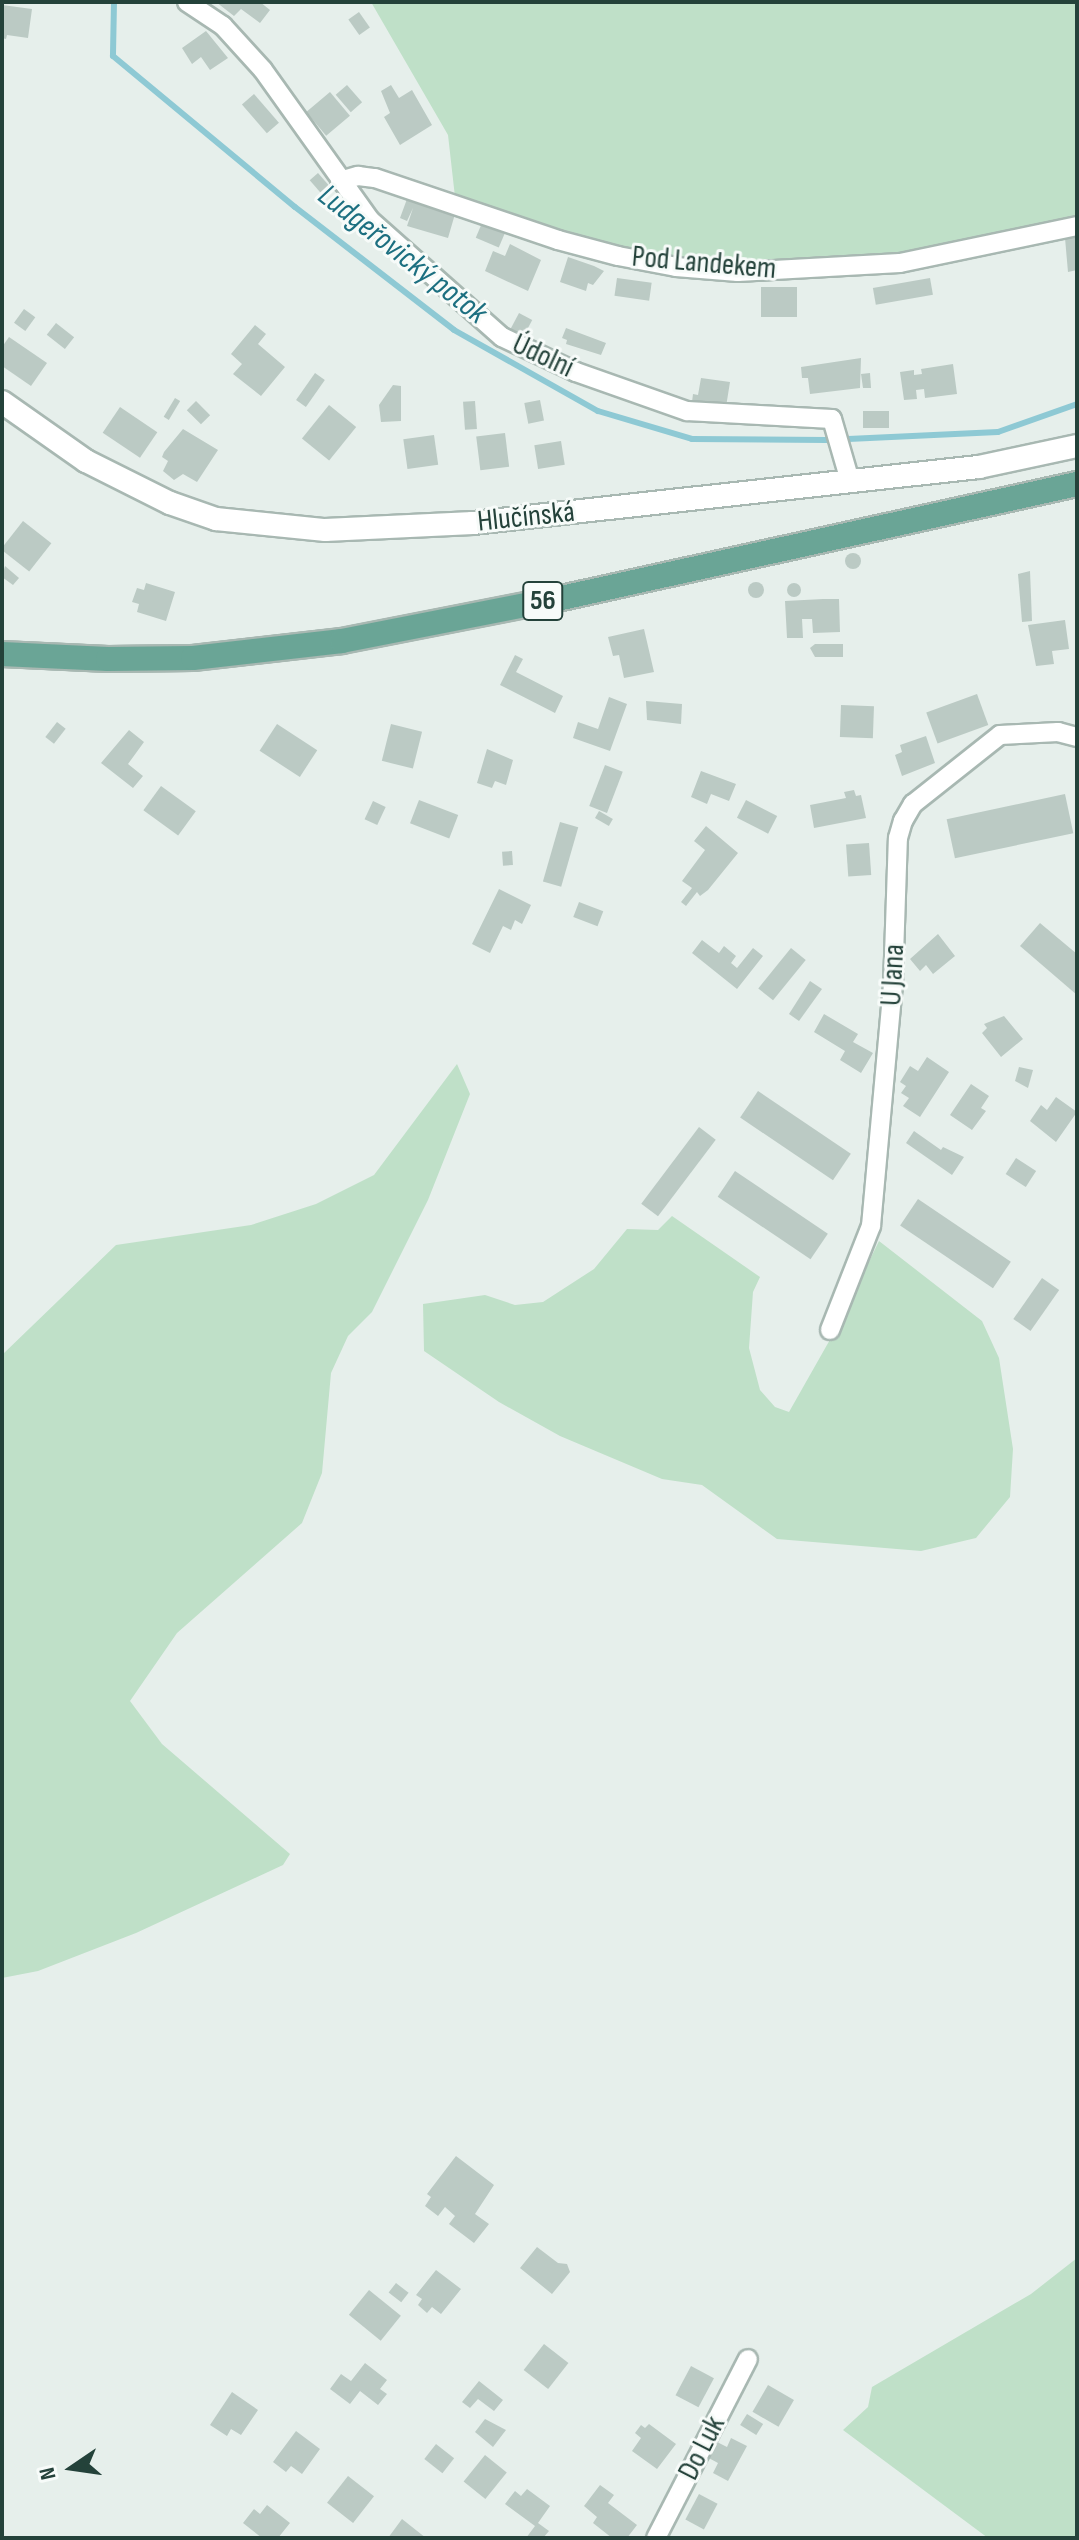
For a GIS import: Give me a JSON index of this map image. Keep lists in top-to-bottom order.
{
  "streets": {
    "main road": ["56"],
    "street": [
      "Pod Landekem",
      "Údolní",
      "Hlučínská",
      "U Jana",
      "Do Luk"
    ]
  },
  "crossings": [
    ["Pod Landekem", "Údolní"],
    ["Údolní", "Hlučínská"]
  ],
  "water": ["Ludgeřovický potok"],
  "north": "left"
}
